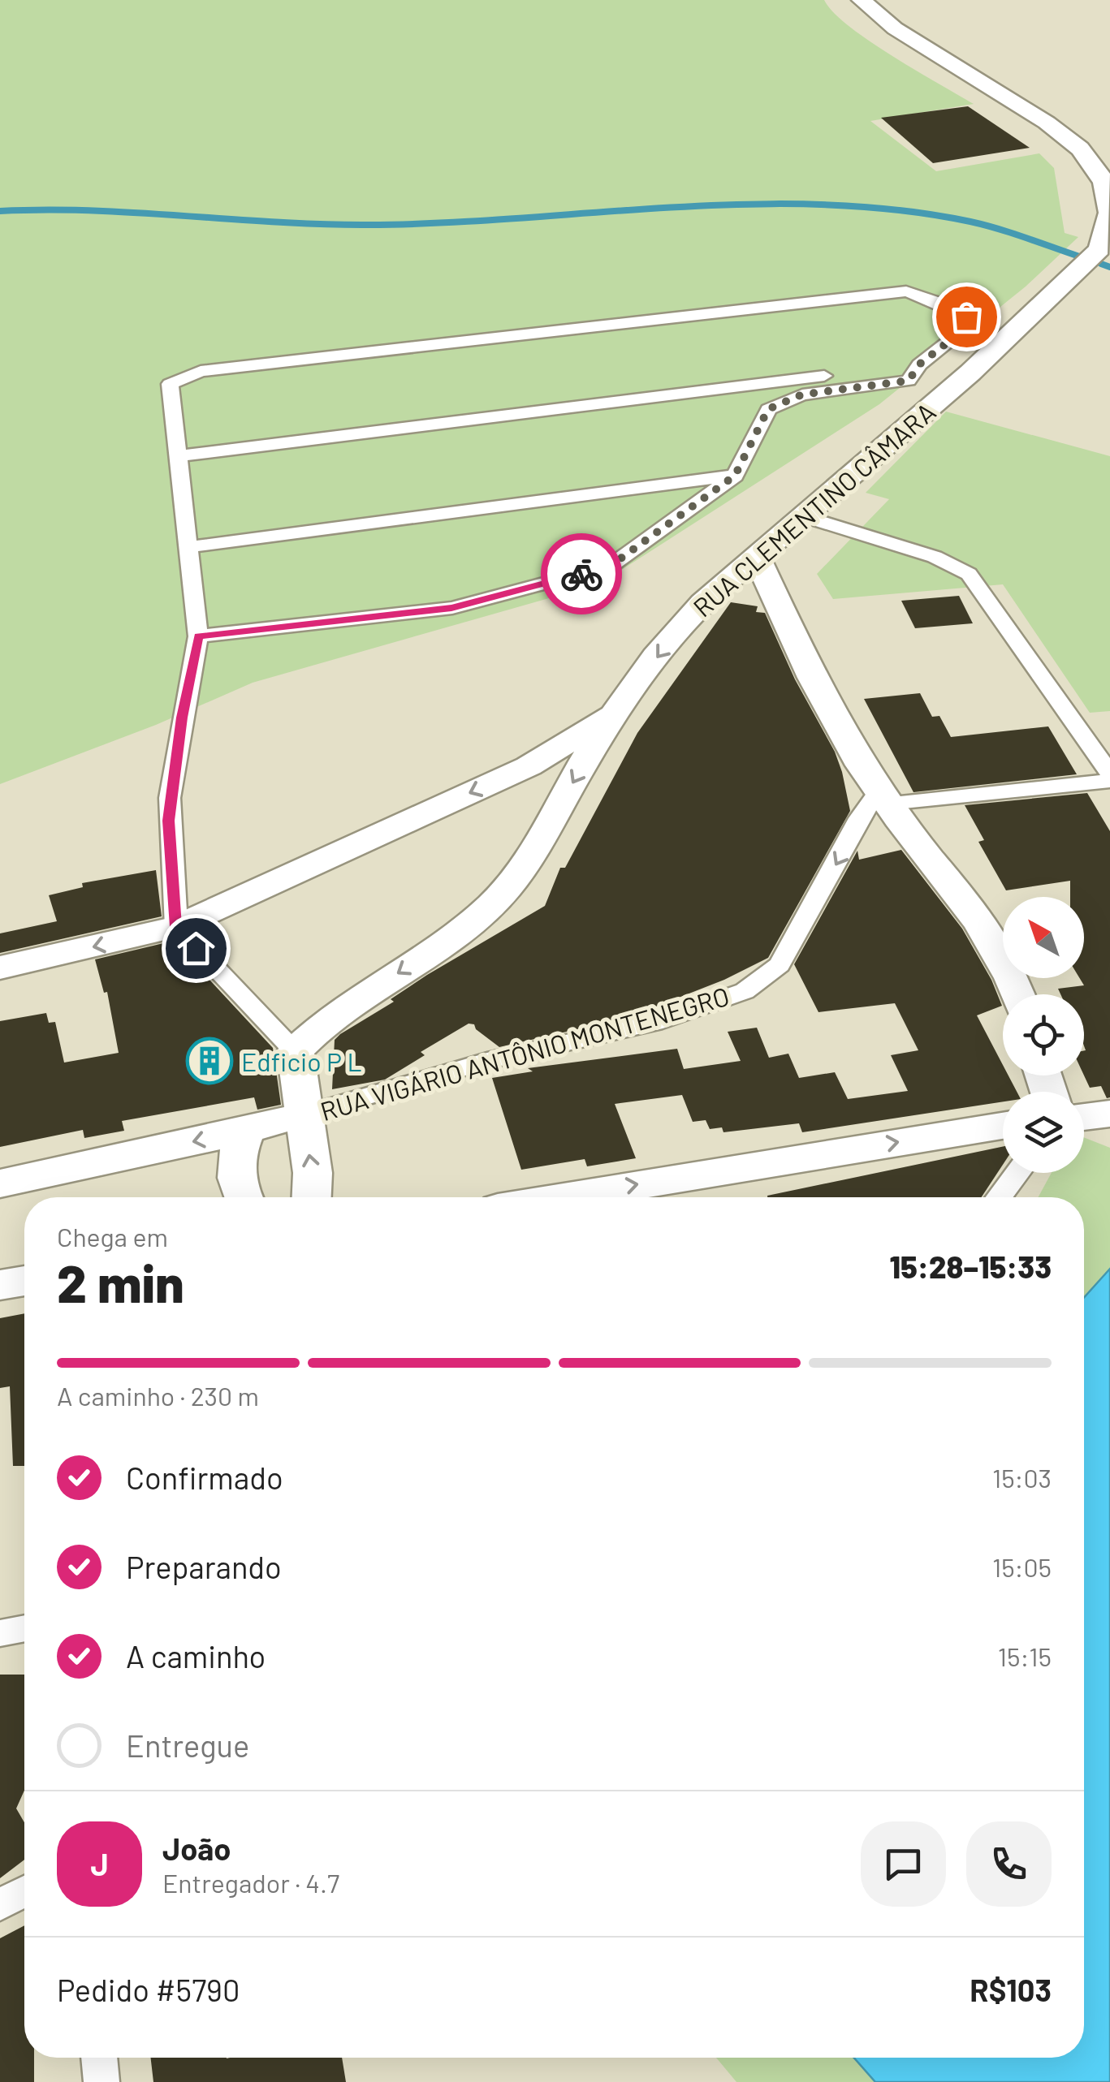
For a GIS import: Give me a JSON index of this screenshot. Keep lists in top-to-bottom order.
{
  "streets": {
    "main road": ["RUA CLEMENTINO CÂMARA"],
    "street": ["RUA VIGÁRIO ANTÔNIO MONTENEGRO"]
  },
  "one_way": ["RUA VIGÁRIO ANTÔNIO MONTENEGRO"],
  "places": {
    "building": ["Edficio P L"]
  },
  "north": "top left",
  "page": {
    "heading": ["2 min", "Chega em", "15:28–15:33"],
    "panel": [
      "João",
      "Entregador · 4.7",
      "Pedido #5790",
      "R$103"
    ],
    "bar": "A caminho · 230 m",
    "list": [
      ["Confirmado", "15:03"],
      ["Preparando", "15:05"],
      ["A caminho", "15:15"],
      "Entregue"
    ],
    "round": "J"
  }
}
